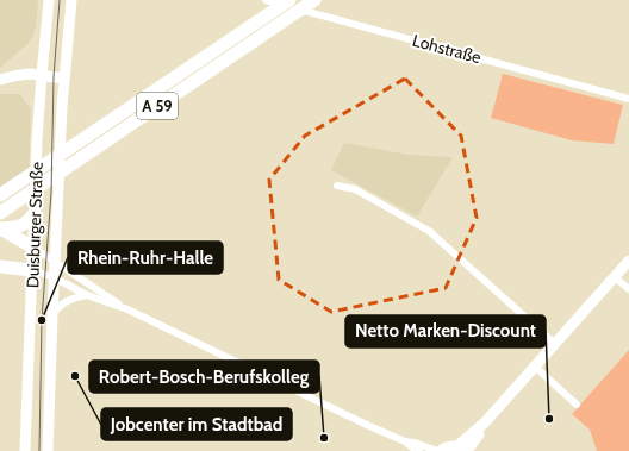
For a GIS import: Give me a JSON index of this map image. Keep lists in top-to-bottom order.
{
  "streets": {
    "highway": ["A 59"],
    "main road": ["Duisburger Straße"],
    "street": ["Lohstraße"]
  },
  "places": [
    "Rhein-Ruhr-Halle",
    "Jobcenter im Stadtbad",
    "Netto Marken-Discount",
    "Robert-Bosch-Berufskolleg"
  ]
}
